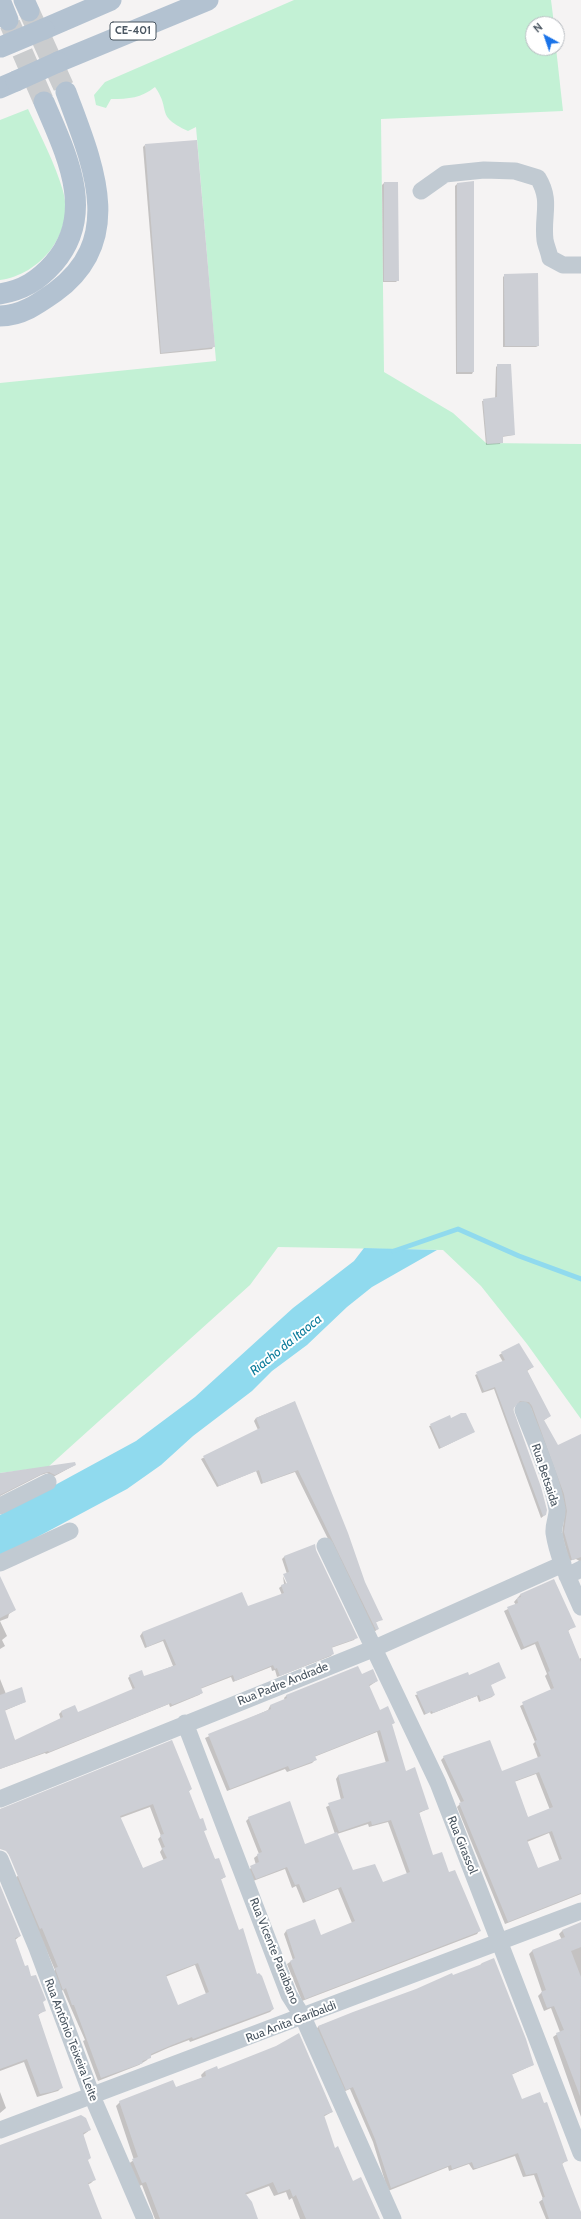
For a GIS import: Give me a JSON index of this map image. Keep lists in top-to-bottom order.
{
  "streets": {
    "main road": ["CE-401"],
    "street": [
      "Rua Betsaida",
      "Rua Padre Andrade",
      "Rua Girassol",
      "Rua Vicente Paraibano",
      "Rua Anita Garibaldi",
      "Rua Antônio Teixeira Leite"
    ]
  },
  "crossings": [
    ["Rua Betsaida", "Rua Padre Andrade"],
    ["Rua Padre Andrade", "Rua Girassol"],
    ["Rua Padre Andrade", "Rua Vicente Paraibano"],
    ["Rua Girassol", "Rua Anita Garibaldi"],
    ["Rua Vicente Paraibano", "Rua Anita Garibaldi"],
    ["Rua Anita Garibaldi", "Rua Antônio Teixeira Leite"]
  ],
  "water": ["Riacho da Itaoca"],
  "north": "top left"
}
